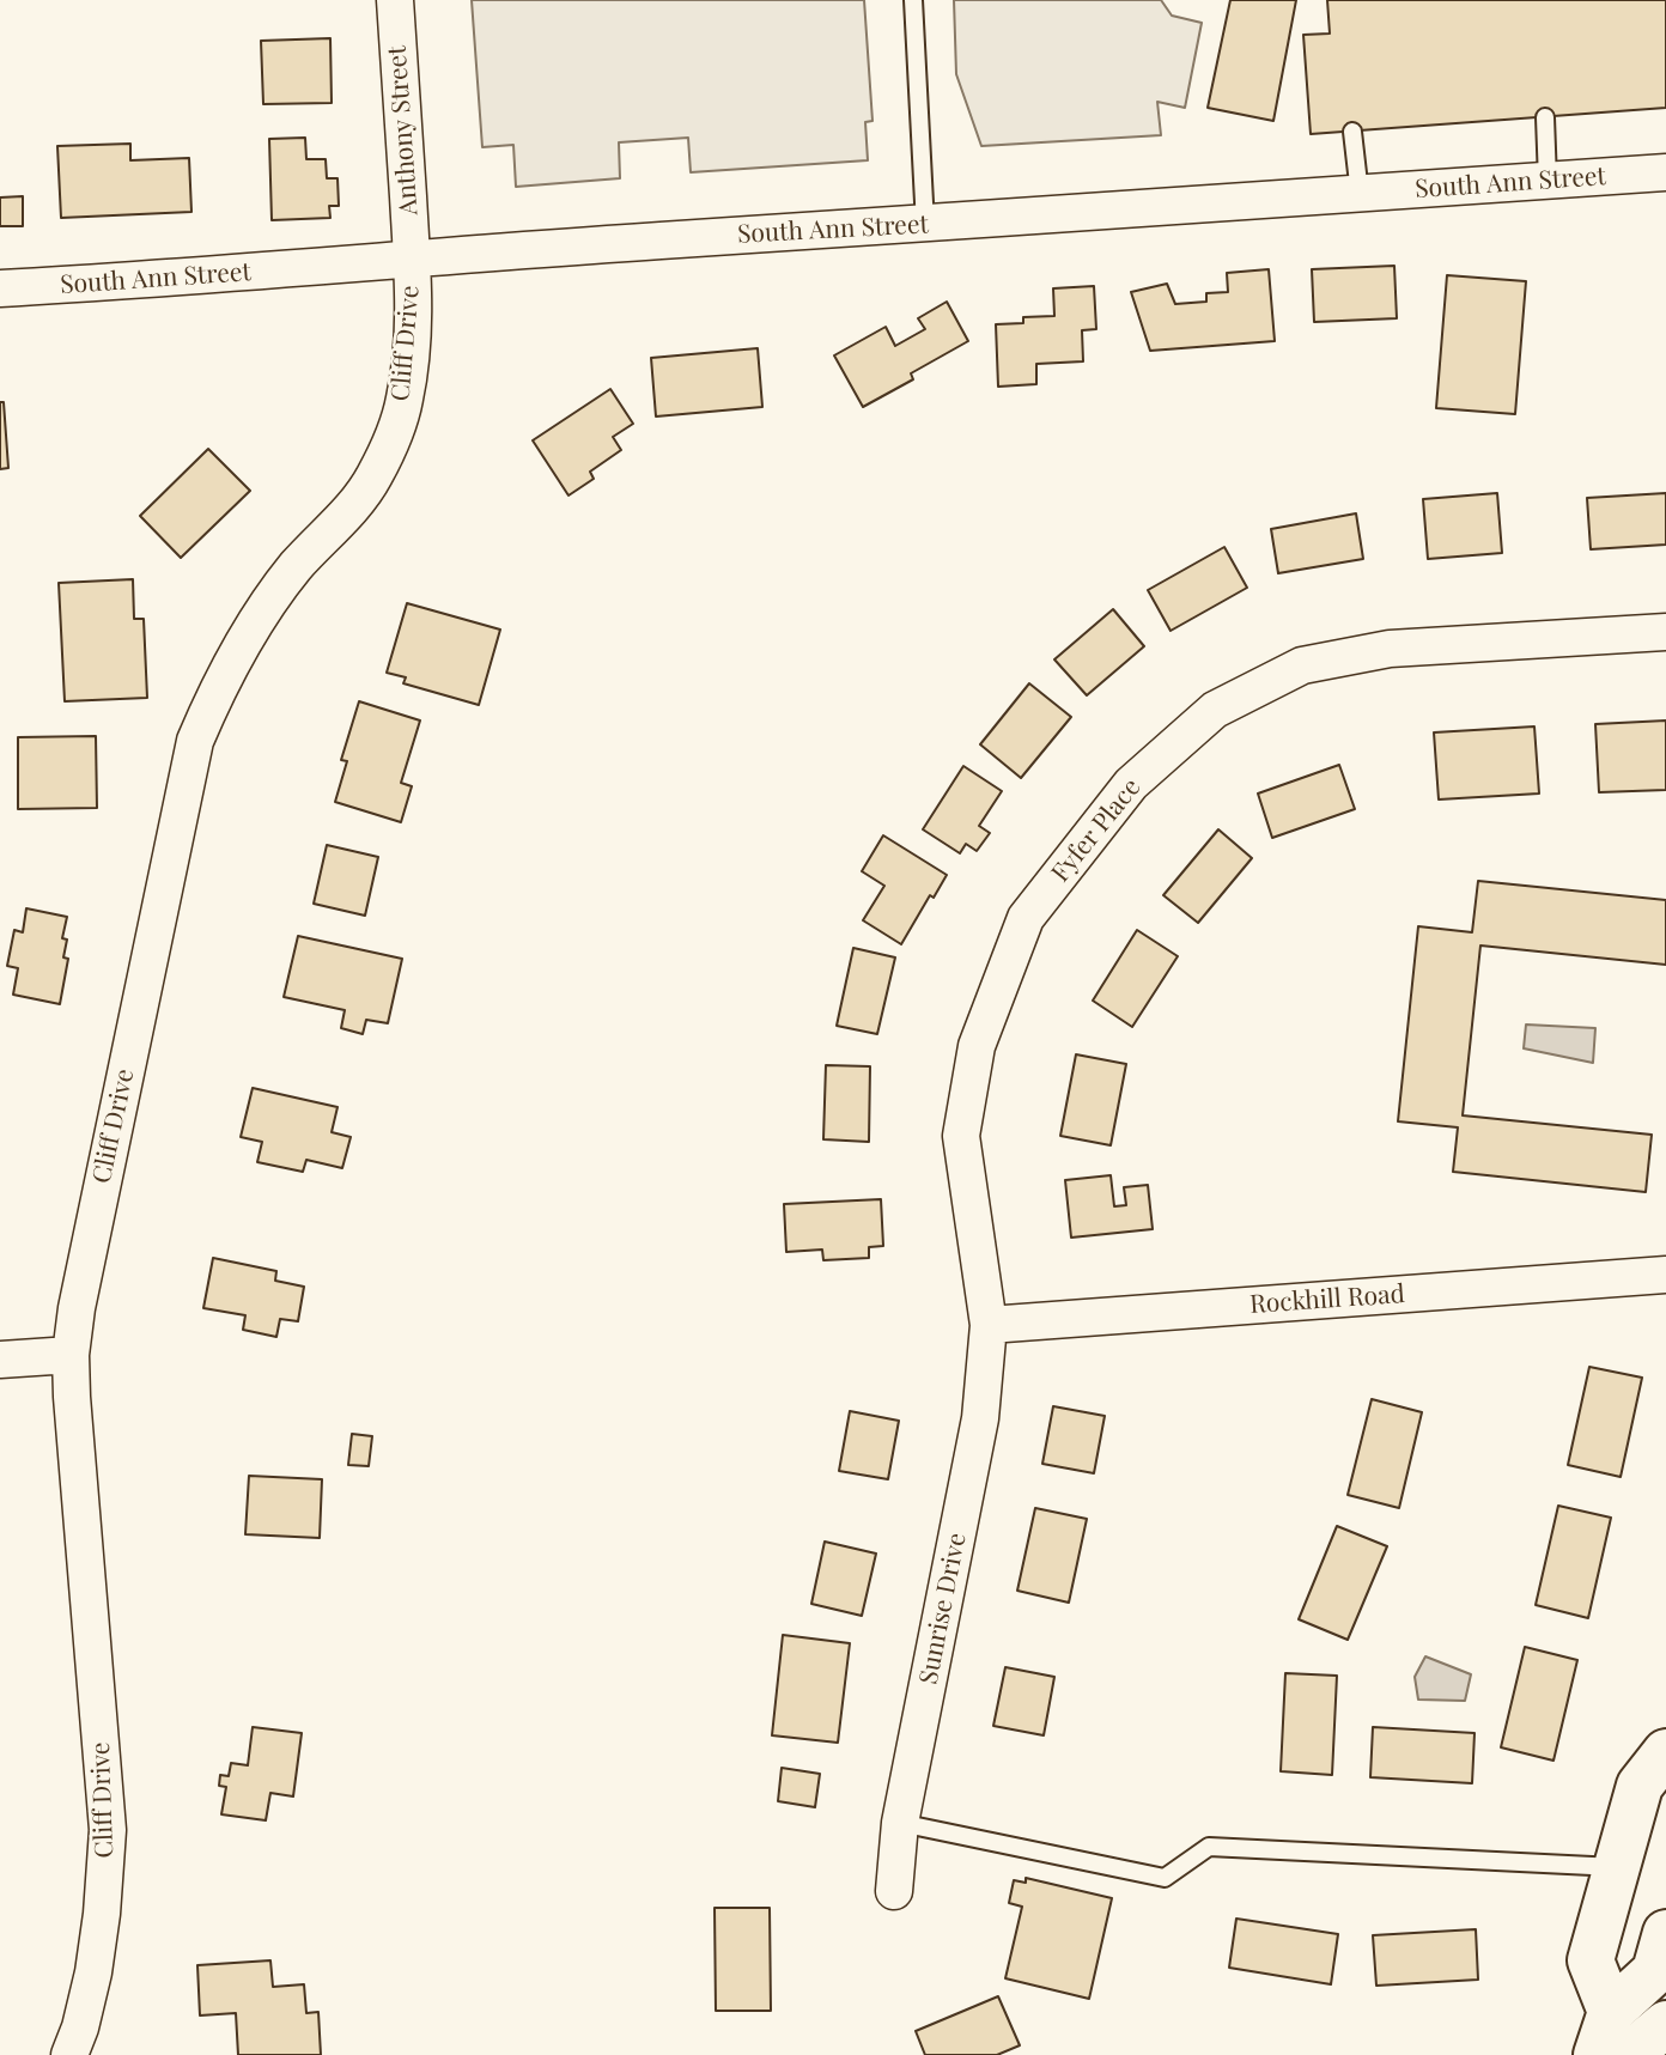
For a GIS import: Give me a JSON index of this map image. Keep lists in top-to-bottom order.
{
  "streets": {
    "street": [
      "Anthony Street",
      "South Ann Street",
      "Cliff Drive",
      "Fyfer Place",
      "Rockhill Road",
      "Sunrise Drive"
    ]
  },
  "crossings": [
    ["Anthony Street", "South Ann Street"],
    ["Anthony Street", "Cliff Drive"],
    ["South Ann Street", "Cliff Drive"],
    ["Fyfer Place", "Rockhill Road"],
    ["Fyfer Place", "Sunrise Drive"],
    ["Rockhill Road", "Sunrise Drive"]
  ]
}
